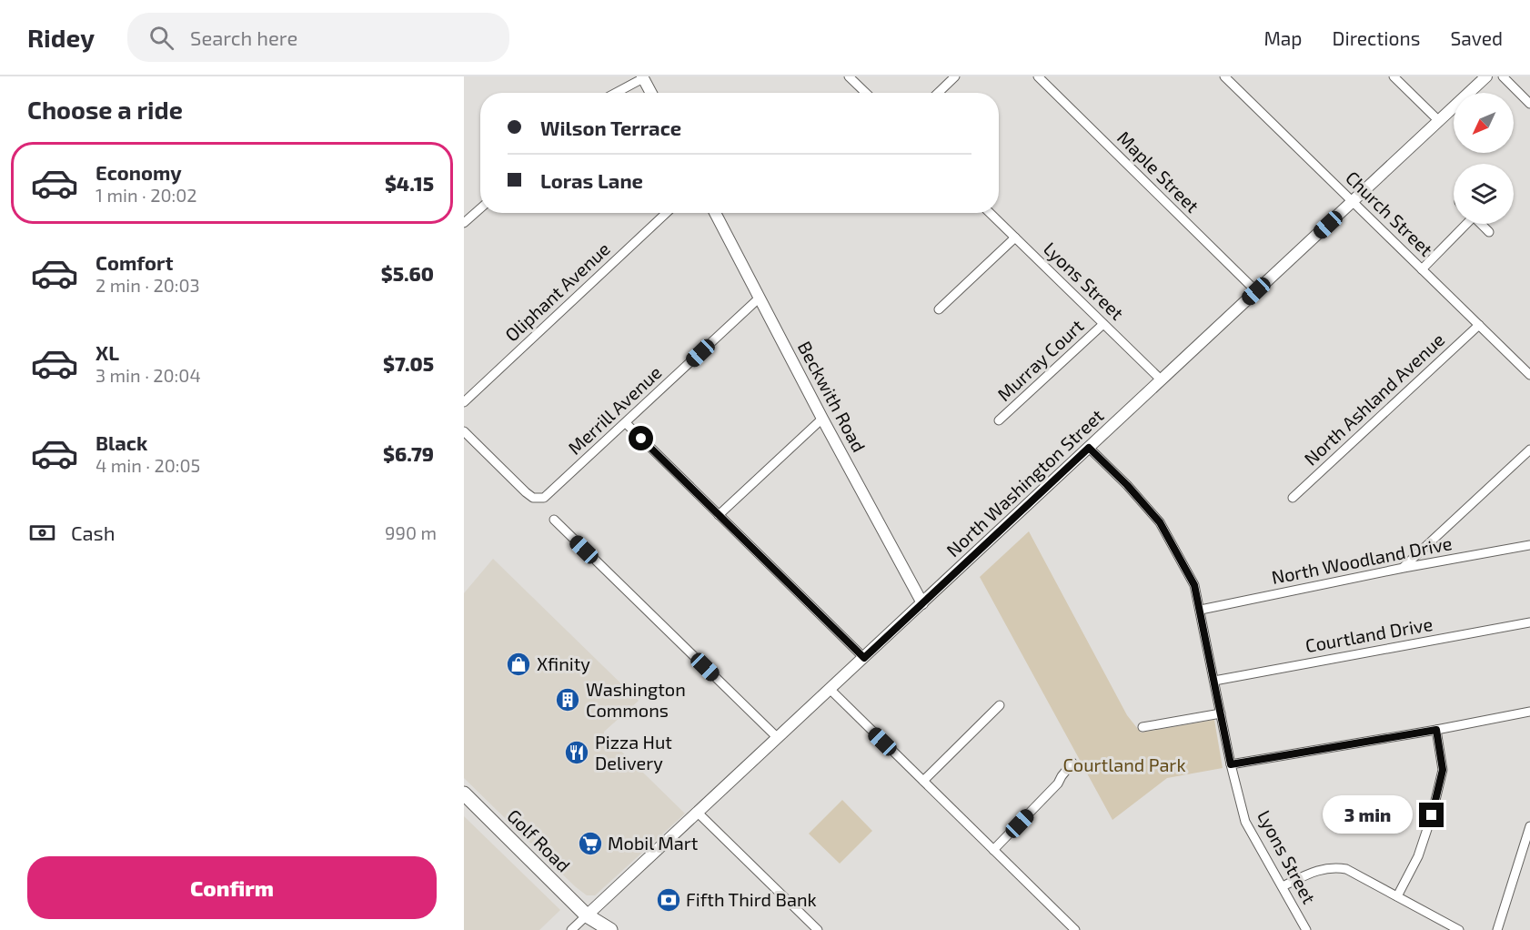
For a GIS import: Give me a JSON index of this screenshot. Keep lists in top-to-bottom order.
{
  "streets": {
    "main road": ["Golf Road"],
    "street": [
      "Maple Street",
      "Church Street",
      "Lyons Street",
      "Oliphant Avenue",
      "Murray Court",
      "Beckwith Road",
      "North Ashland Avenue",
      "Merrill Avenue",
      "North Washington Street",
      "North Woodland Drive",
      "Courtland Drive"
    ]
  },
  "crossings": [
    ["Maple Street", "North Washington Street"],
    ["Church Street", "North Ashland Avenue"],
    ["Church Street", "North Washington Street"],
    ["Lyons Street", "Murray Court"],
    ["Lyons Street", "North Washington Street"],
    ["Lyons Street", "North Woodland Drive"],
    ["Lyons Street", "Courtland Drive"],
    ["Beckwith Road", "Merrill Avenue"],
    ["Beckwith Road", "North Washington Street"],
    ["North Washington Street", "Golf Road"]
  ],
  "parks": ["Courtland Park"],
  "places": {
    "shop": ["Xfinity"],
    "building": ["Washington Commons"],
    "restaurant": ["Pizza Hut Delivery"],
    "supermarket": ["Mobil Mart"],
    "bank": ["Fifth Third Bank"]
  },
  "north": "bottom left",
  "page": {
    "header": "Ridey",
    "search": "Search here",
    "nav": ["Map", "Directions", "Saved"],
    "heading": "Choose a ride",
    "banner": ["Wilson Terrace", "Loras Lane"],
    "list": [
      {
        "name": "Economy",
        "note": "1 min · 20:02",
        "value": "$4.15"
      },
      {
        "name": "Comfort",
        "note": "2 min · 20:03",
        "value": "$5.60"
      },
      {
        "name": "XL",
        "note": "3 min · 20:04",
        "value": "$7.05"
      },
      {
        "name": "Black",
        "note": "4 min · 20:05",
        "value": "$6.79"
      }
    ],
    "pay": ["Cash", "990 m"],
    "bubble": "3 min",
    "buttons": "Confirm"
  }
}
